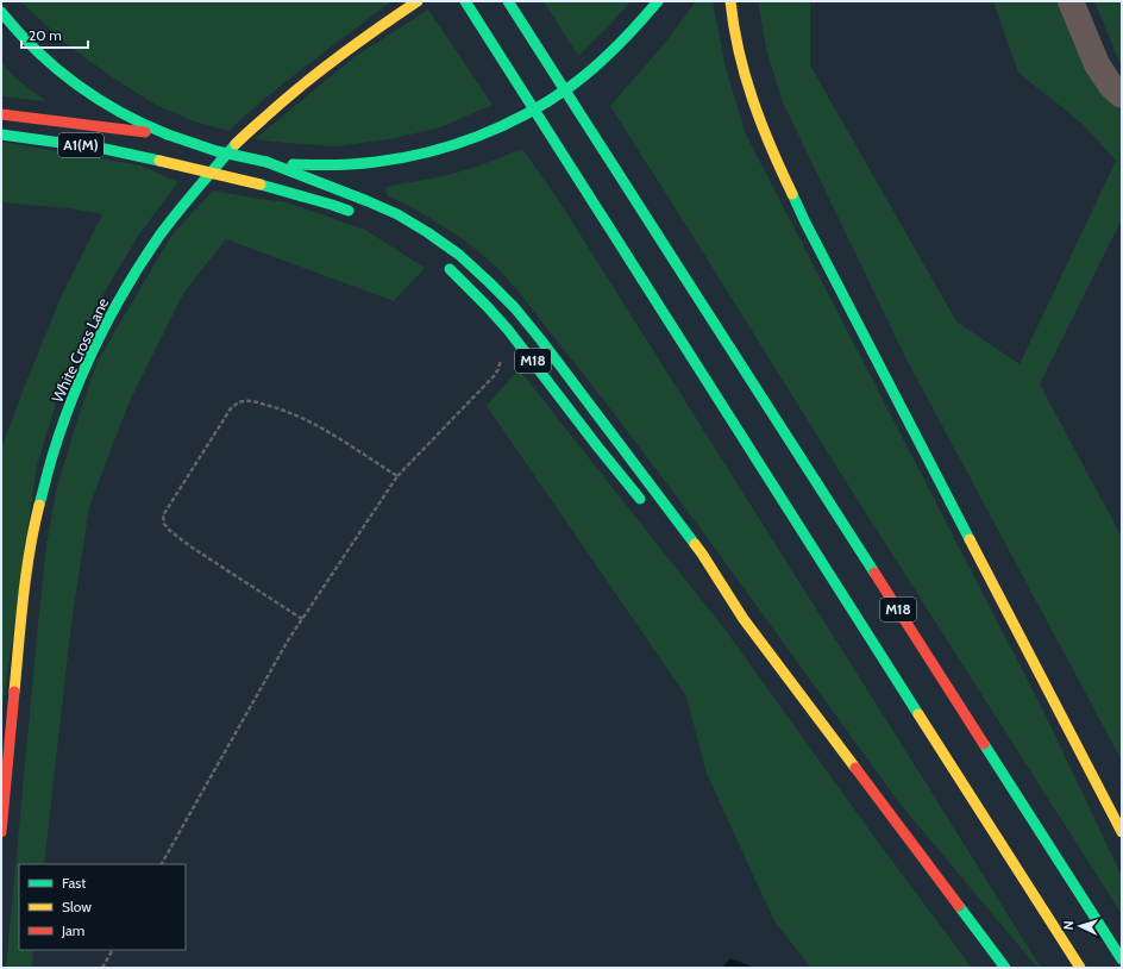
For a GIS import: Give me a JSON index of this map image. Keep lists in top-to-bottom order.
{
  "streets": {
    "main road": ["A1(M)", "White Cross Lane", "M18"]
  },
  "legend": ["Fast", "Slow", "Jam"],
  "scale_bar": "20 m",
  "north": "left"
}
